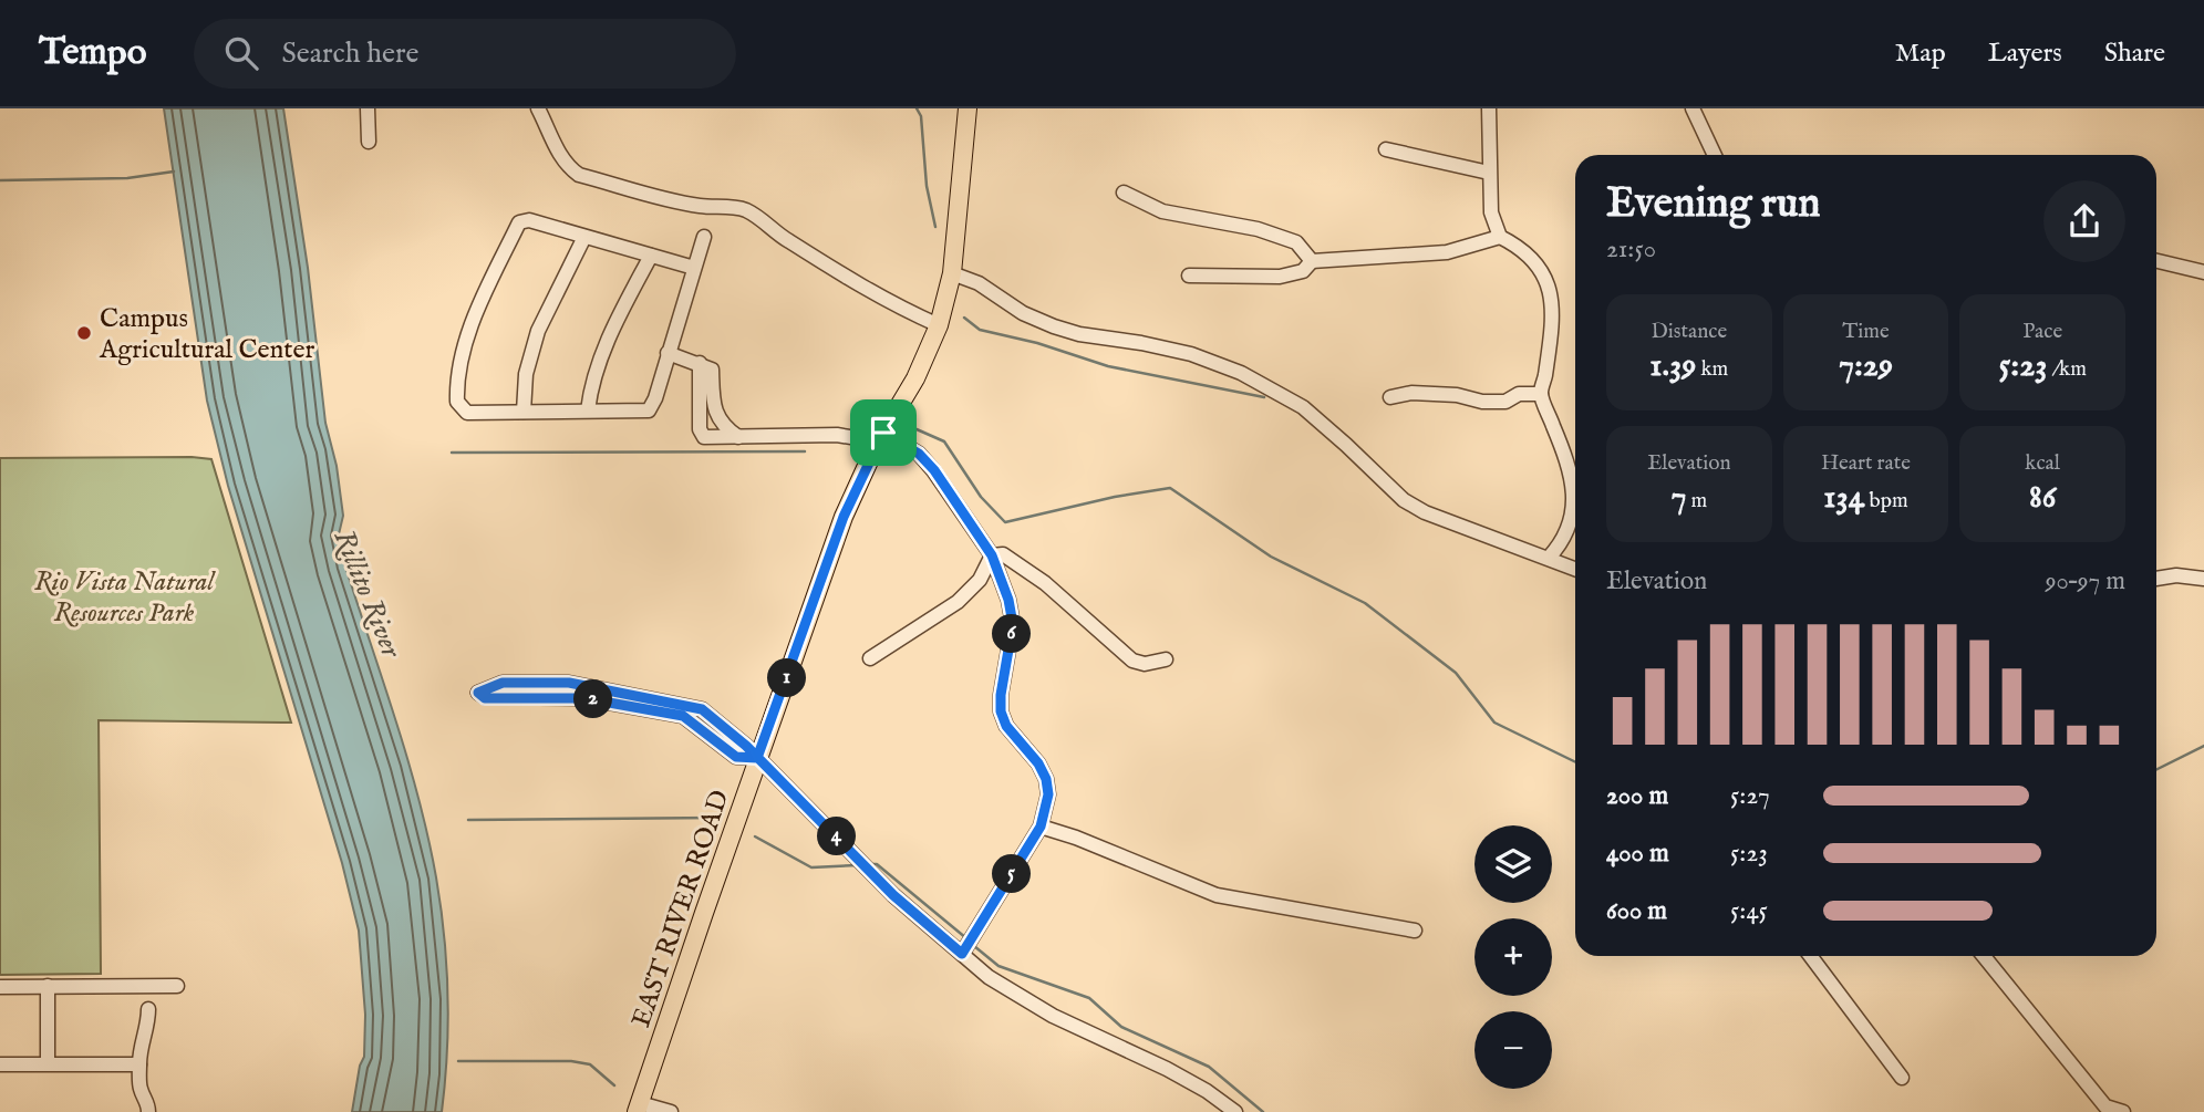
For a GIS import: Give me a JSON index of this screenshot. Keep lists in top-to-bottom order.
{
  "streets": {
    "main road": ["EAST RIVER ROAD"]
  },
  "water": ["Rillito River"],
  "parks": ["Rio Vista Natural Resources Park"],
  "places": ["Campus Agricultural Center"],
  "page": {
    "header": "Tempo",
    "search": "Search here",
    "nav": ["Map", "Layers", "Share"],
    "heading": ["Evening run", "21:50"],
    "stats": [
      ["Distance", "1.39 km"],
      ["Time", "7:29"],
      ["Pace", "5:23 /km"],
      ["Elevation", "7 m"],
      ["Heart rate", "134 bpm"],
      ["kcal", "86"]
    ],
    "chart": ["Elevation", "90–97 m"],
    "pins": [
      "6",
      "1",
      "2",
      "4",
      "5"
    ],
    "list": [
      {
        "name": "200 m",
        "note": "5:27"
      },
      {
        "name": "400 m",
        "note": "5:23"
      },
      {
        "name": "600 m",
        "note": "5:45"
      }
    ],
    "map_buttons": ["+", "−"]
  }
}
